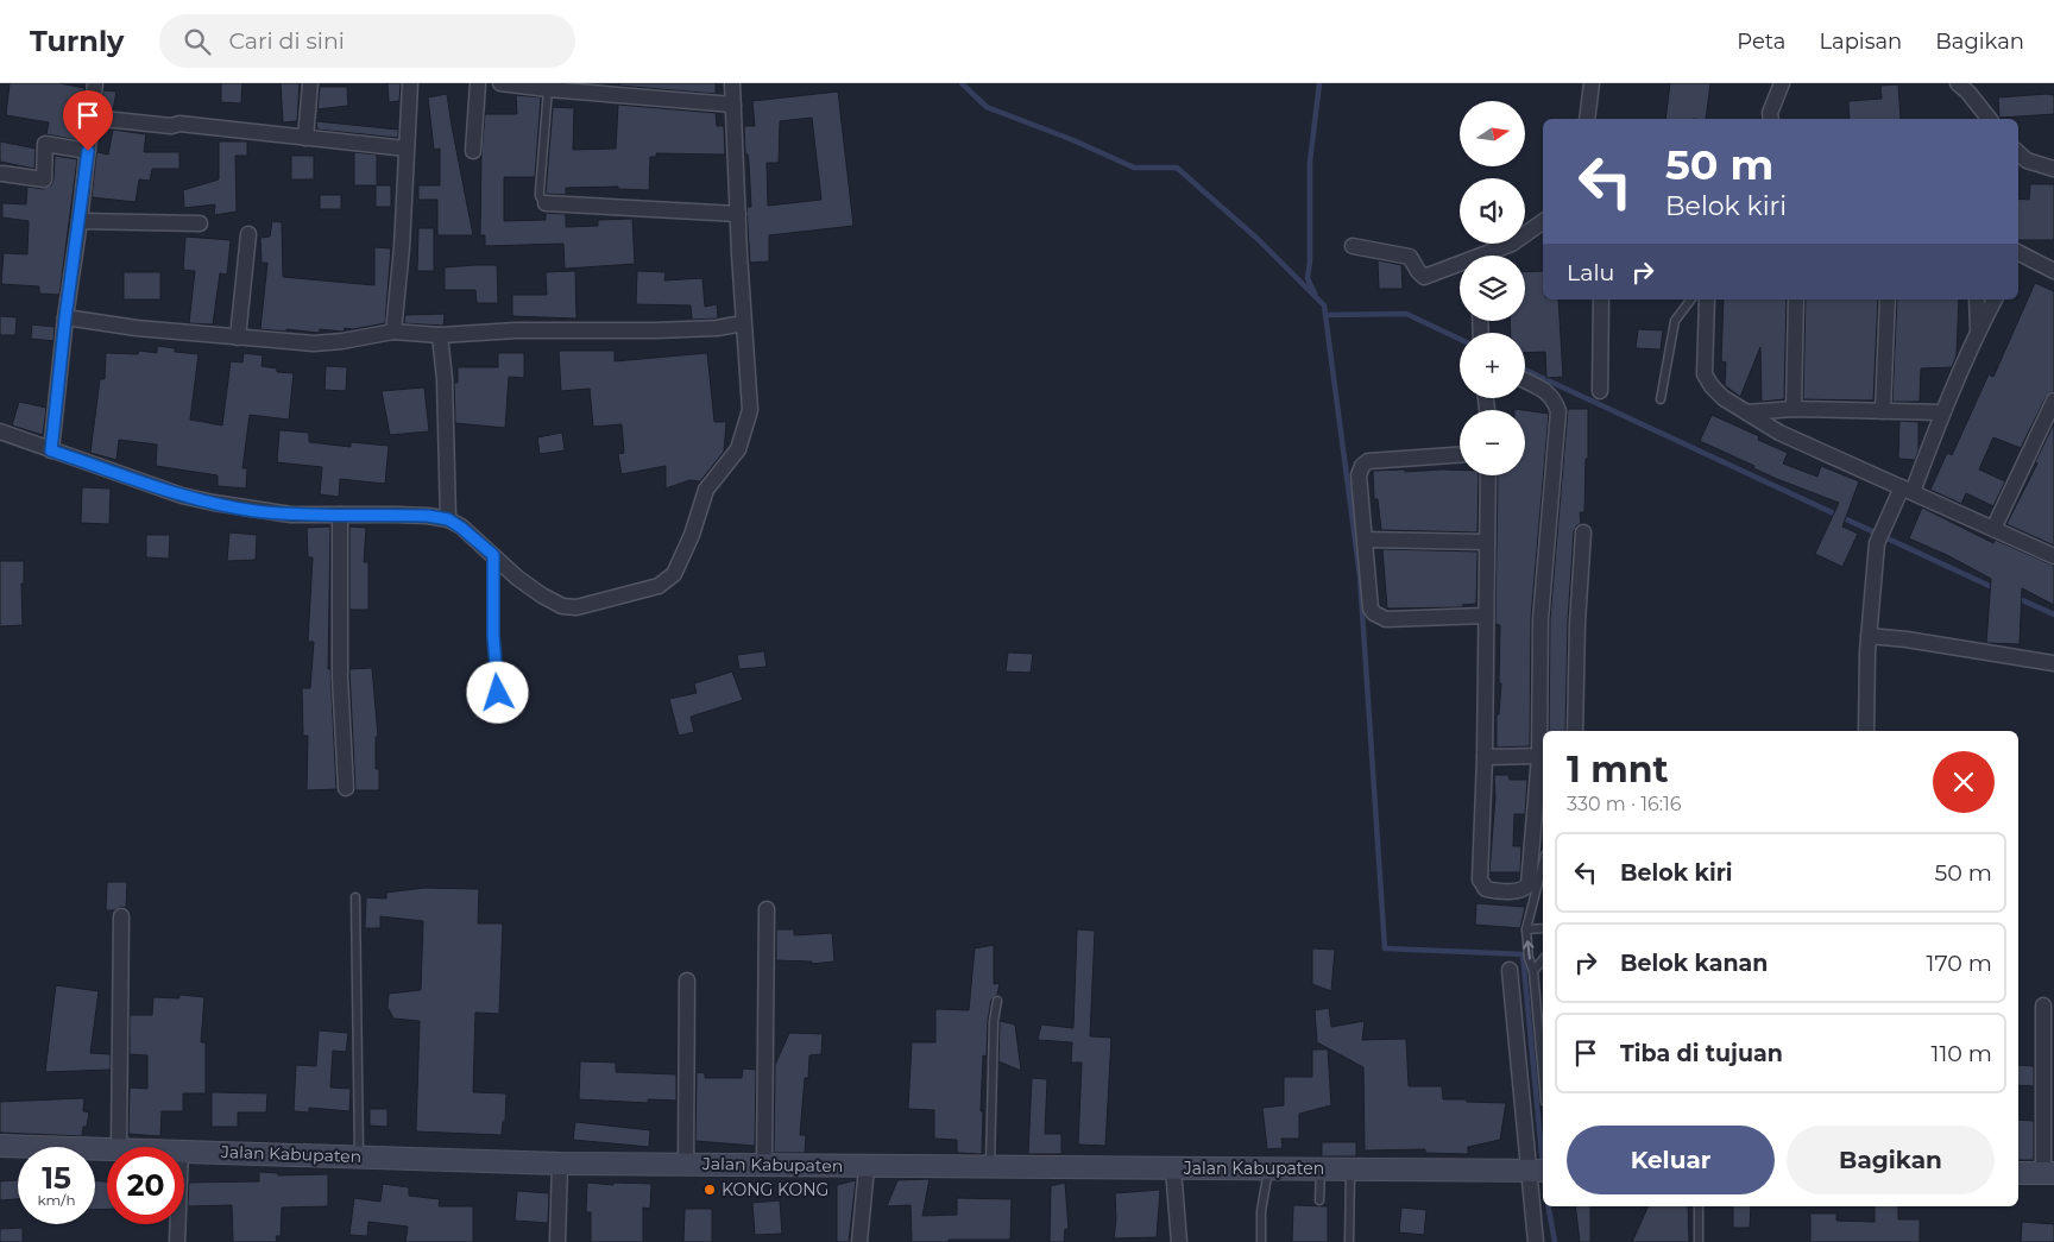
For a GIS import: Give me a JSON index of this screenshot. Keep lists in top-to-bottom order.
{
  "streets": {
    "main road": ["Jalan Kabupaten"]
  },
  "places": ["KONG KONG"],
  "north": "right",
  "page": {
    "header": "Turnly",
    "search": "Cari di sini",
    "nav": ["Peta", "Lapisan", "Bagikan"],
    "map_buttons": ["+", "−"],
    "turn": ["50 m", "Belok kiri"],
    "then": "Lalu",
    "heading": ["1 mnt", "330 m · 16:16"],
    "list": [
      {
        "name": "Belok kiri",
        "value": "50 m"
      },
      {
        "name": "Belok kanan",
        "value": "170 m"
      },
      {
        "name": "Tiba di tujuan",
        "value": "110 m"
      }
    ],
    "buttons": ["Keluar", "Bagikan"],
    "speed": "15 km/h",
    "limit": "20"
  }
}
